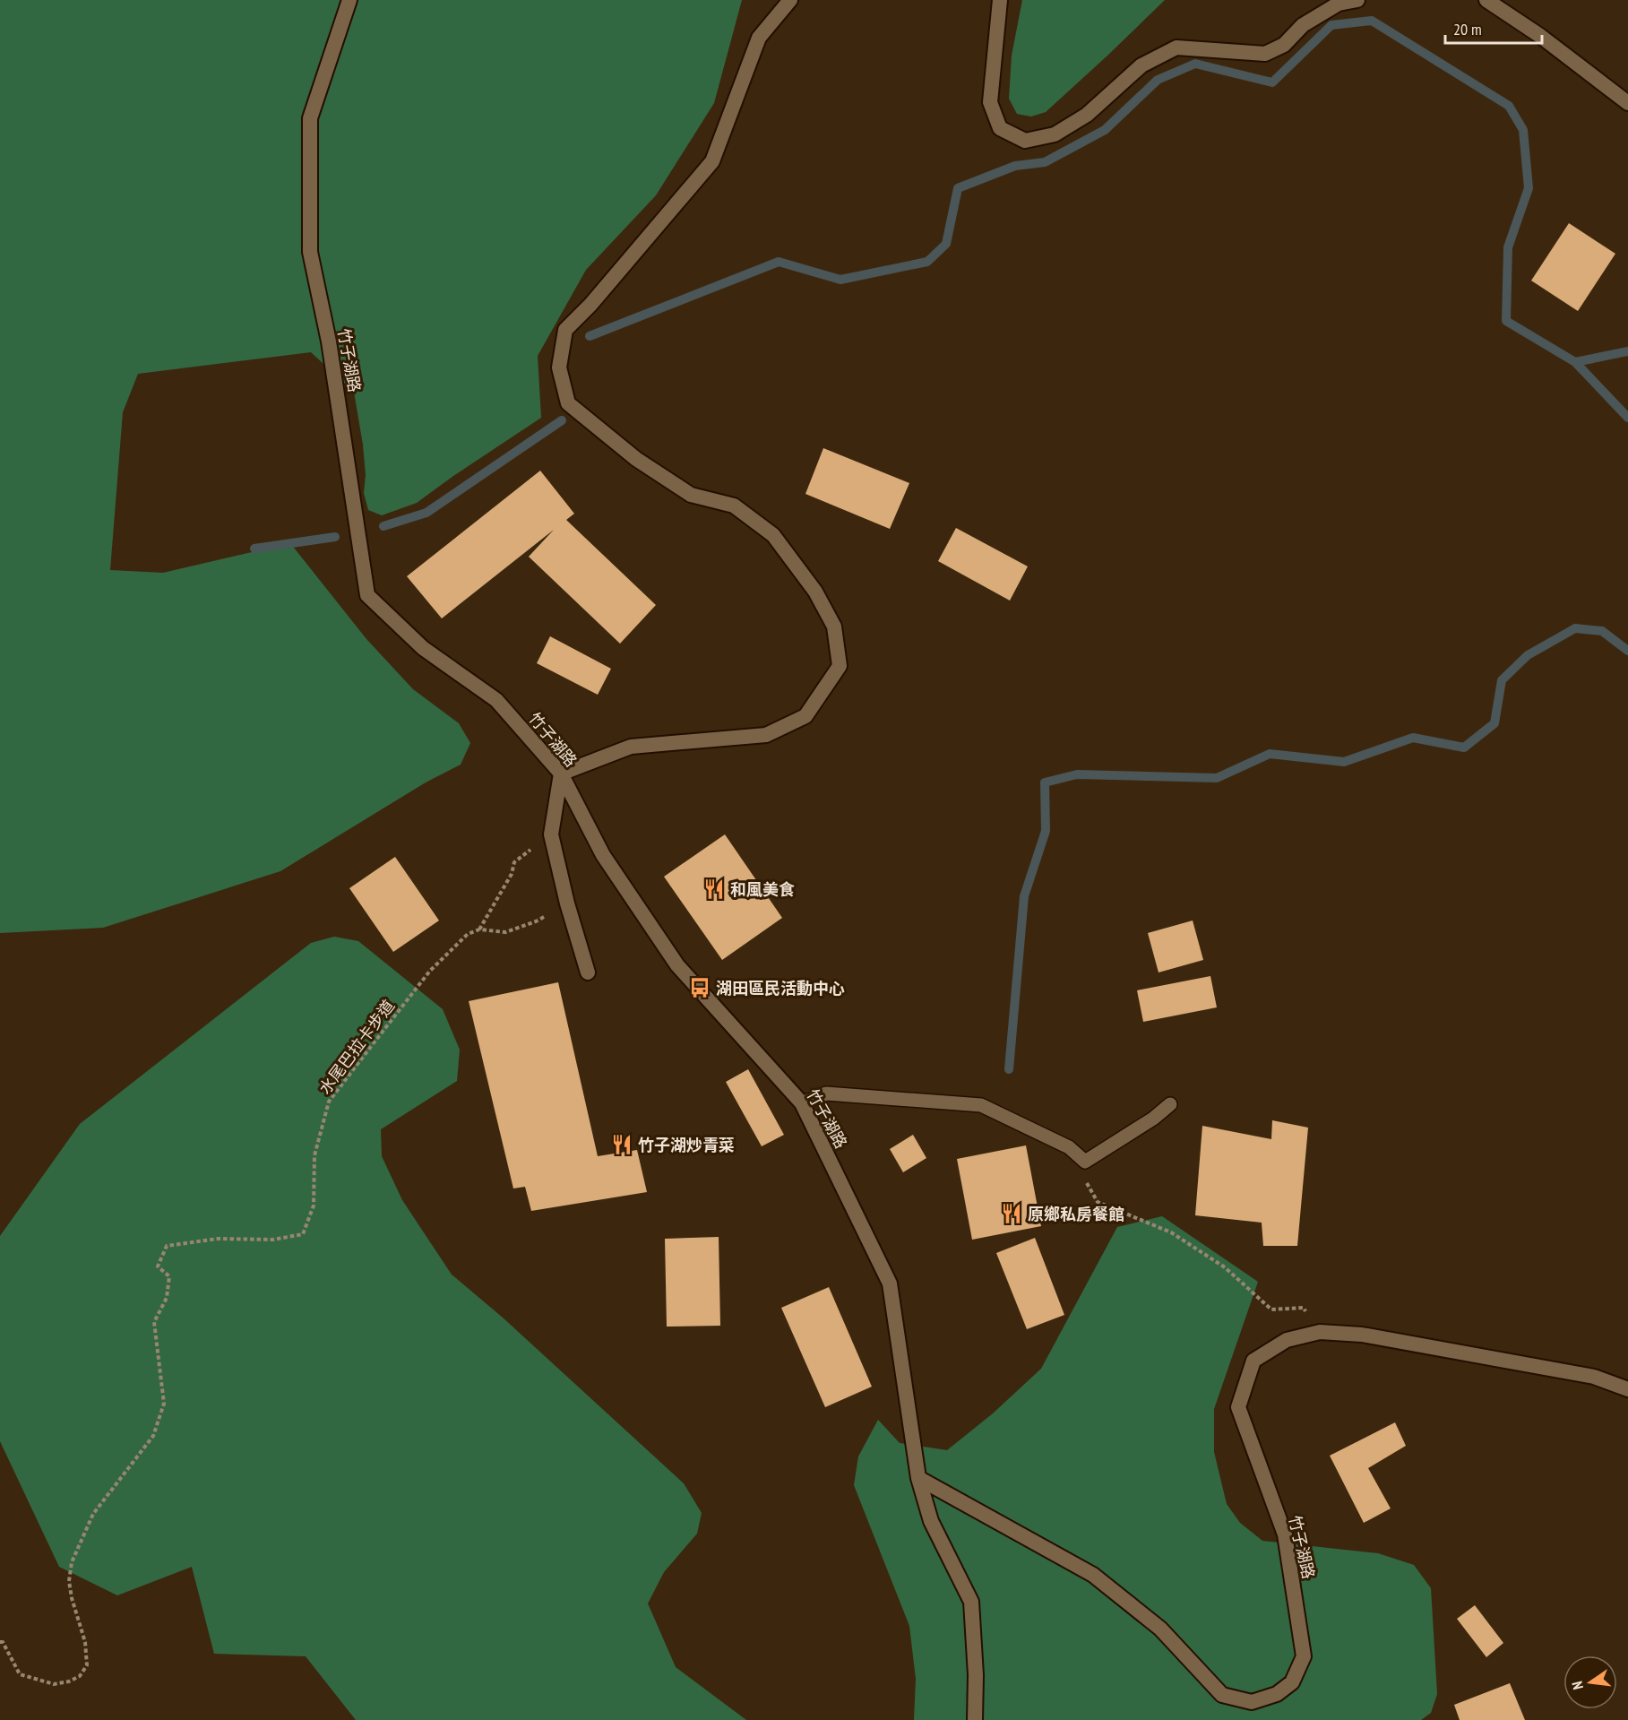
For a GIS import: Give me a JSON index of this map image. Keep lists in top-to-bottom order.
{
  "streets": {
    "street": ["竹子湖路"],
    "path": ["水尾巴拉卡步道"]
  },
  "places": {
    "restaurant": ["和風美食", "竹子湖炒青菜", "原鄉私房餐館"],
    "bus stop": ["湖田區民活動中心"]
  },
  "scale_bar": "20 m",
  "north": "left"
}
